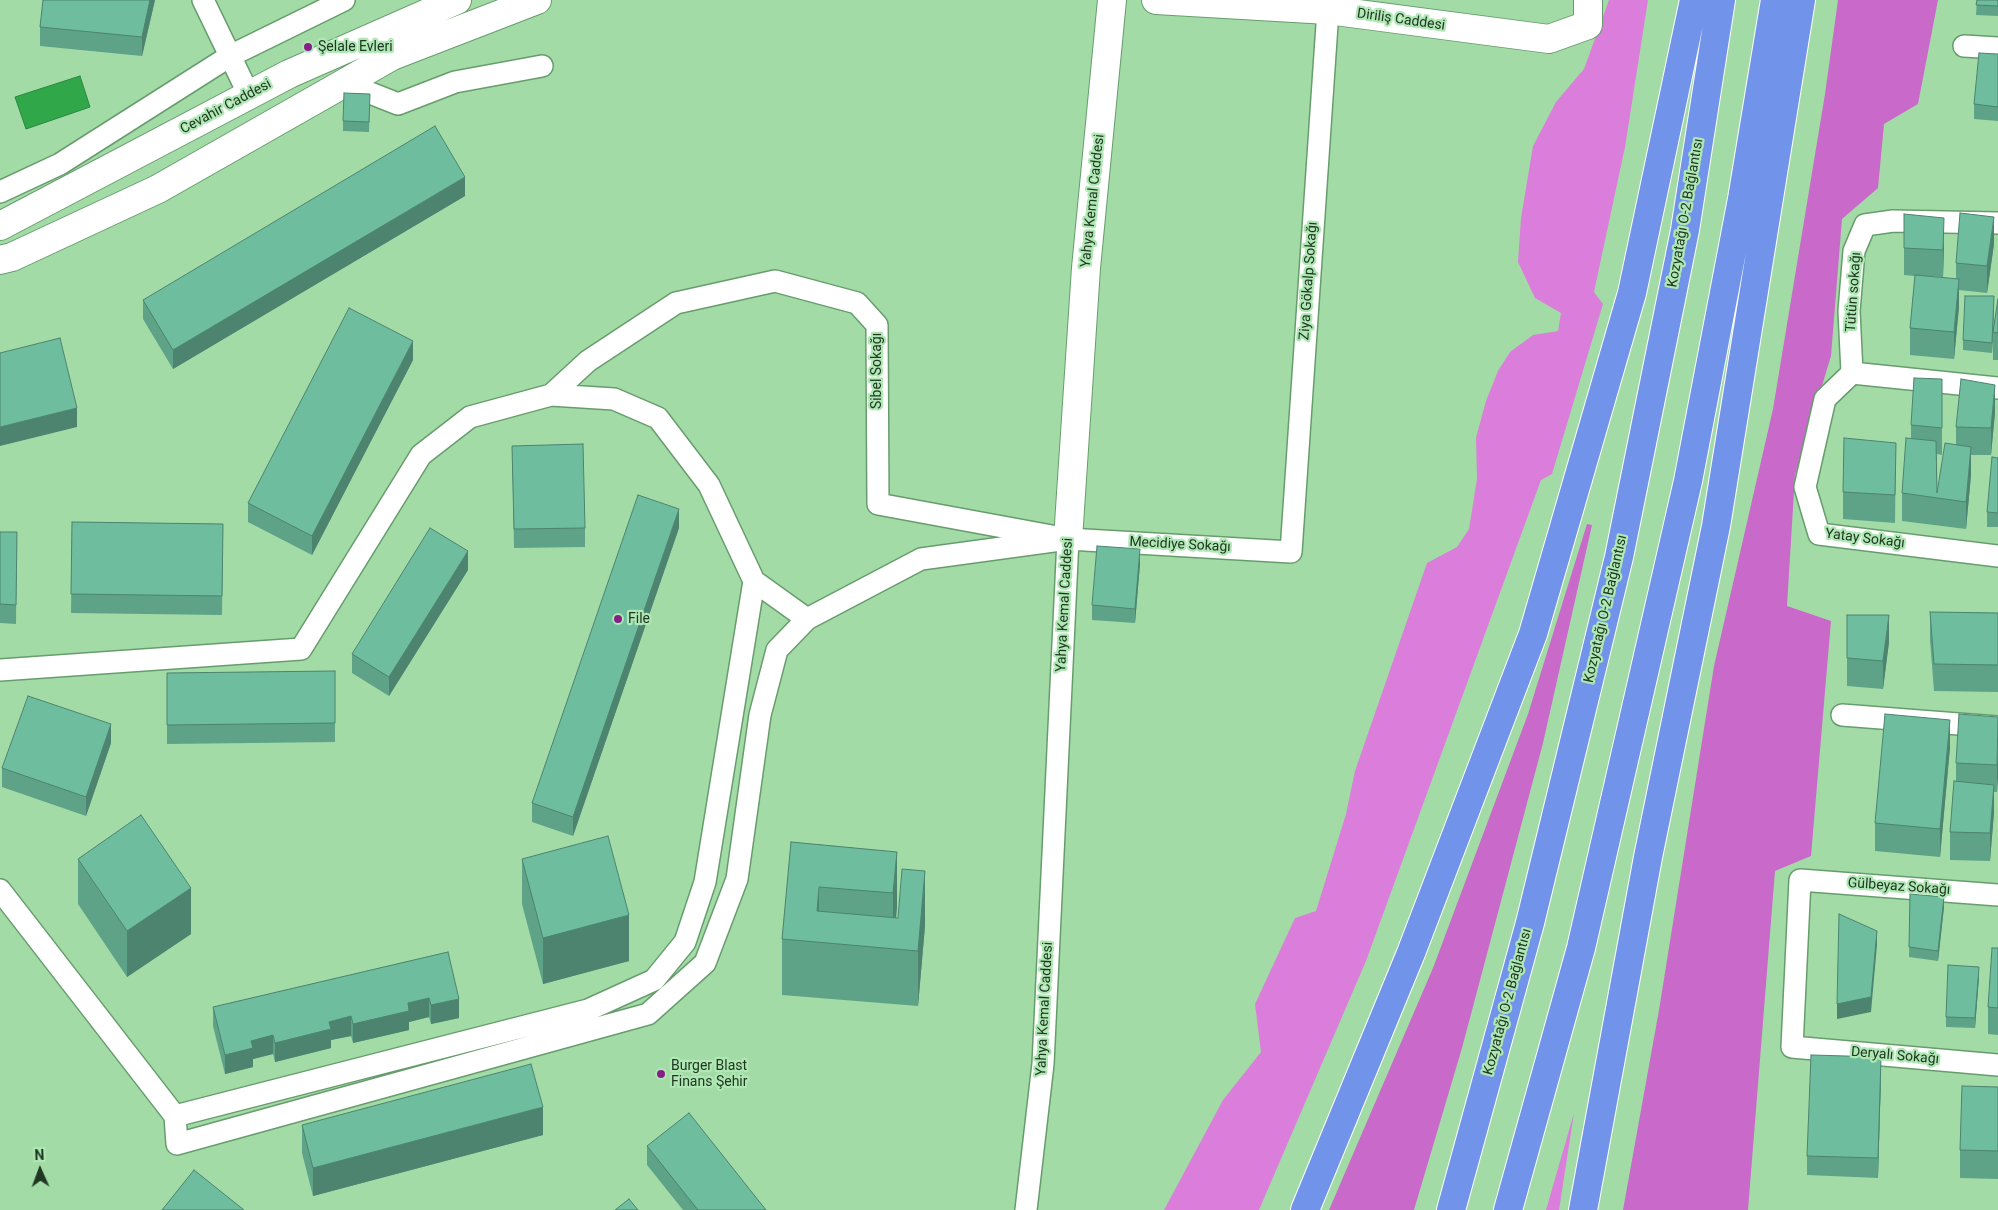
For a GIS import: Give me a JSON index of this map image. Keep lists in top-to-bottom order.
{
  "streets": {
    "highway": ["Kozyatağı O-2 Bağlantısı"],
    "street": [
      "Diriliş Caddesi",
      "Cevahir Caddesi",
      "Yahya Kemal Caddesi",
      "Ziya Gökalp Sokağı",
      "Tütün sokağı",
      "Sibel Sokağı",
      "Yatay Sokağı",
      "Mecidiye Sokağı",
      "Gülbeyaz Sokağı",
      "Deryalı Sokağı"
    ]
  },
  "crossings": [
    ["Diriliş Caddesi", "Ziya Gökalp Sokağı"],
    ["Yahya Kemal Caddesi", "Sibel Sokağı"],
    ["Yahya Kemal Caddesi", "Mecidiye Sokağı"],
    ["Ziya Gökalp Sokağı", "Mecidiye Sokağı"],
    ["Tütün sokağı", "Yatay Sokağı"],
    ["Sibel Sokağı", "Mecidiye Sokağı"],
    ["Gülbeyaz Sokağı", "Deryalı Sokağı"]
  ],
  "places": ["Şelale Evleri", "File", "Burger Blast Finans Şehir"],
  "north": "top"
}
